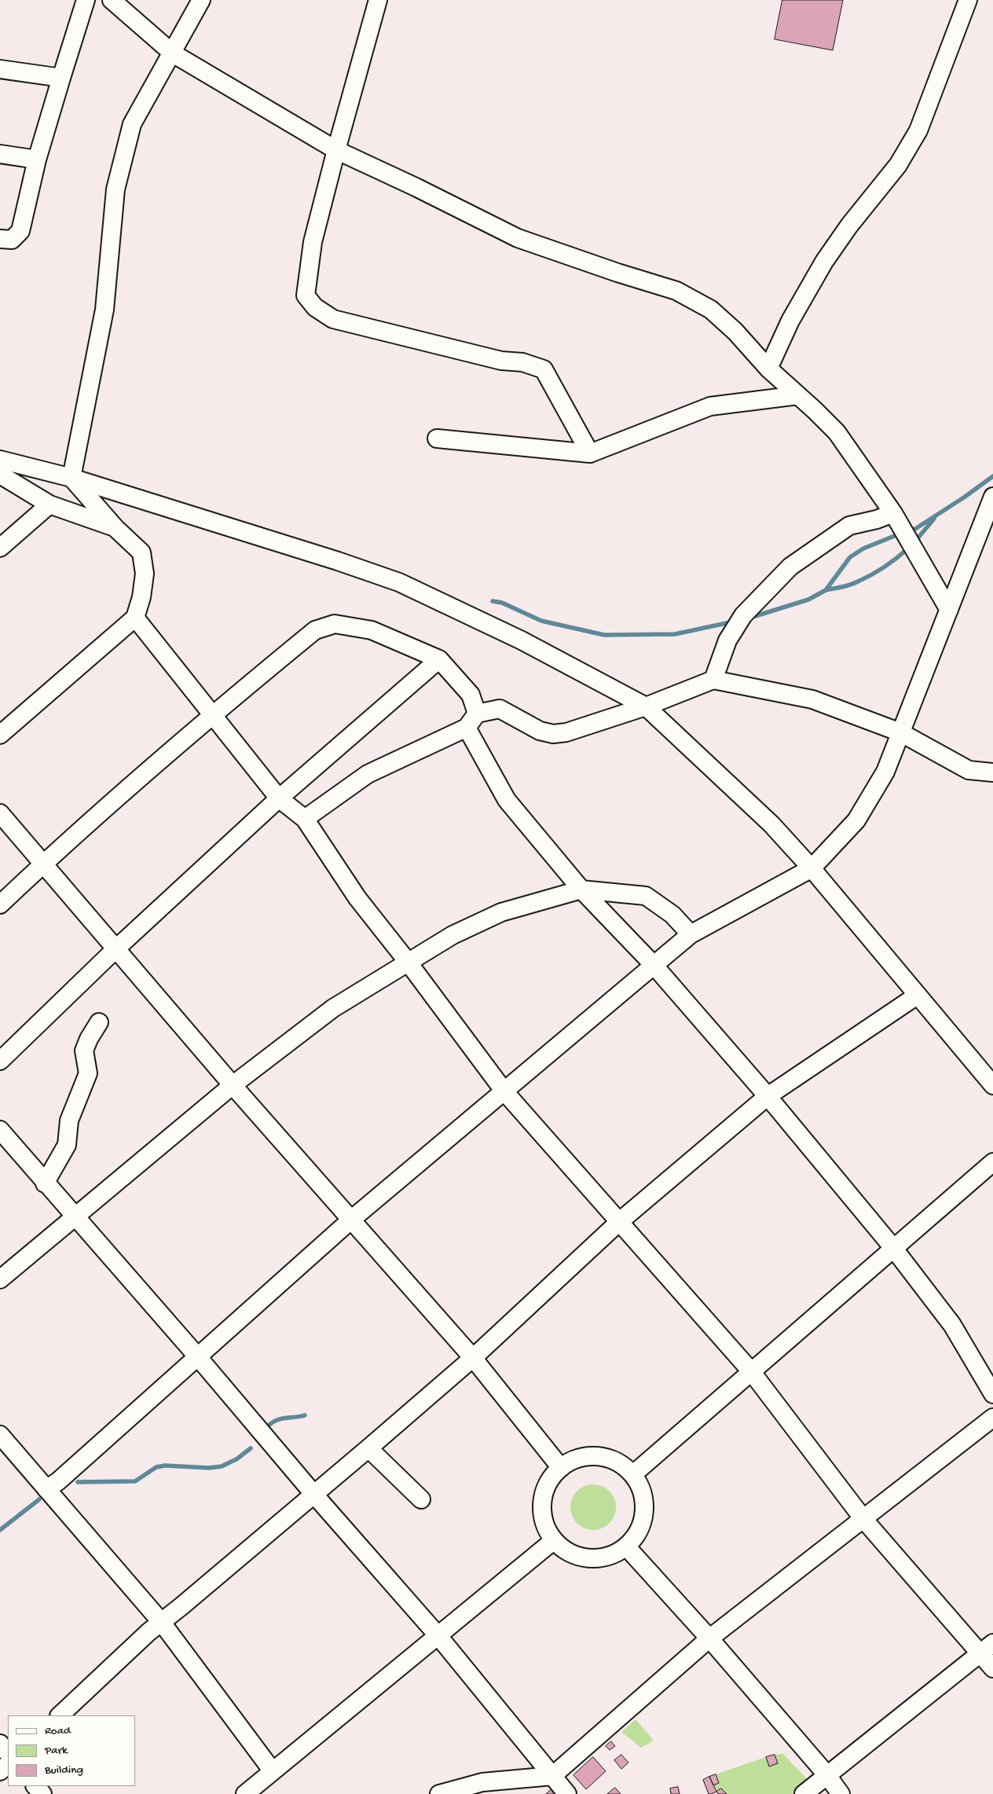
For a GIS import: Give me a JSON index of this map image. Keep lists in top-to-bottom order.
{
  "legend": ["Road", "Park", "Building"]
}
